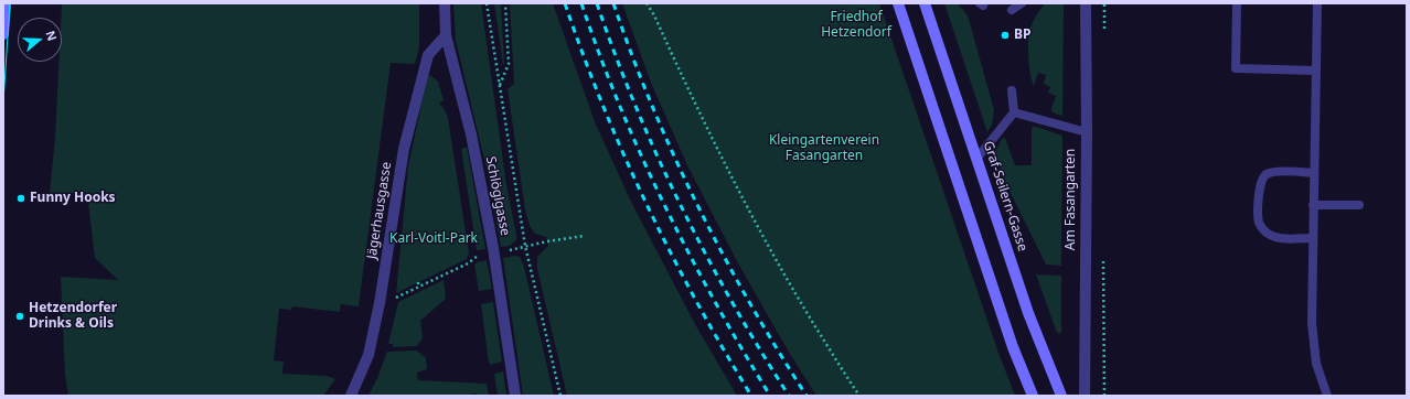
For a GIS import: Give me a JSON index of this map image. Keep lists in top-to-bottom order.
{
  "streets": {
    "main road": ["Graf-Seilern-Gasse"],
    "street": ["Schlöglgasse", "Am Fasangarten", "Jägerhausgasse"]
  },
  "crossings": [
    ["Schlöglgasse", "Jägerhausgasse"]
  ],
  "parks": ["Friedhof Hetzendorf", "Kleingartenverein Fasangarten", "Karl-Voitl-Park"],
  "places": ["BP", "Funny Hooks", "Hetzendorfer Drinks & Oils"],
  "north": "right"
}
